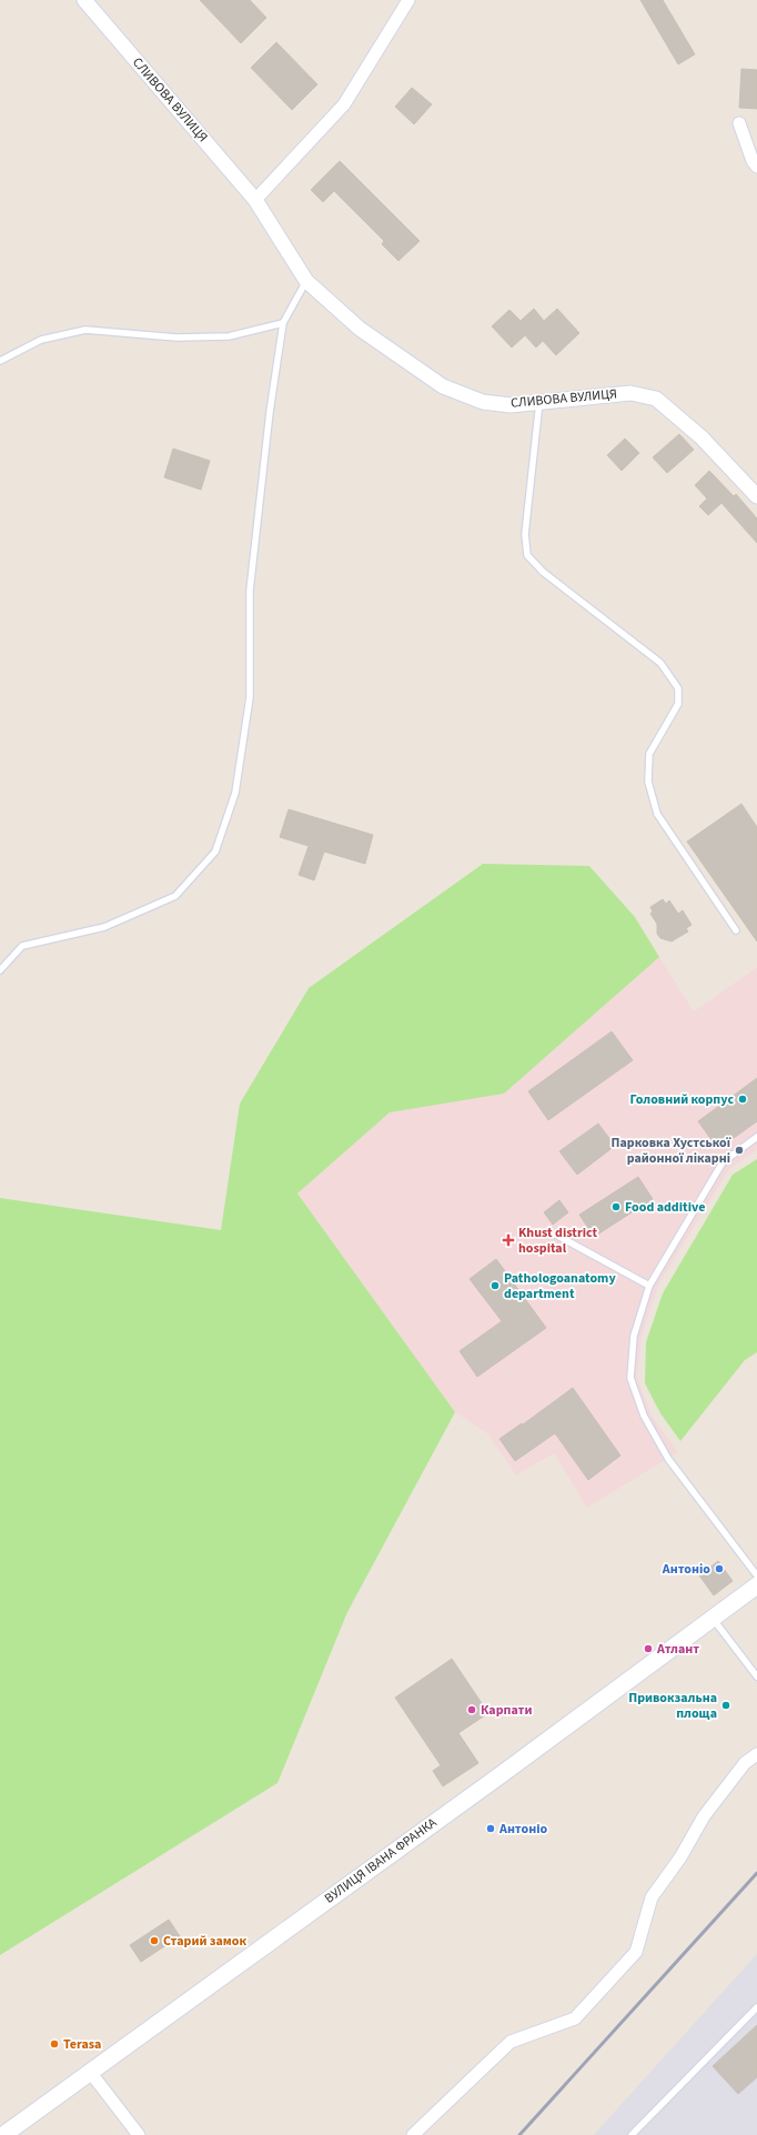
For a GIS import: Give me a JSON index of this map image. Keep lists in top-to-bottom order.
{
  "streets": {
    "main road": ["ВУЛИЦЯ ІВАНА ФРАНКА"],
    "street": ["СЛИВОВА ВУЛИЦЯ"]
  },
  "places": {
    "other": [
      "Головний корпус",
      "Парковка Хустської районної лікарні",
      "Food additive",
      "Pathologoanatomy department",
      "Антоніо",
      "Атлант",
      "Привокзальна площа",
      "Карпати",
      "Антонio",
      "Старий замок",
      "Terasa"
    ],
    "health": ["Khust district hospital"]
  }
}
